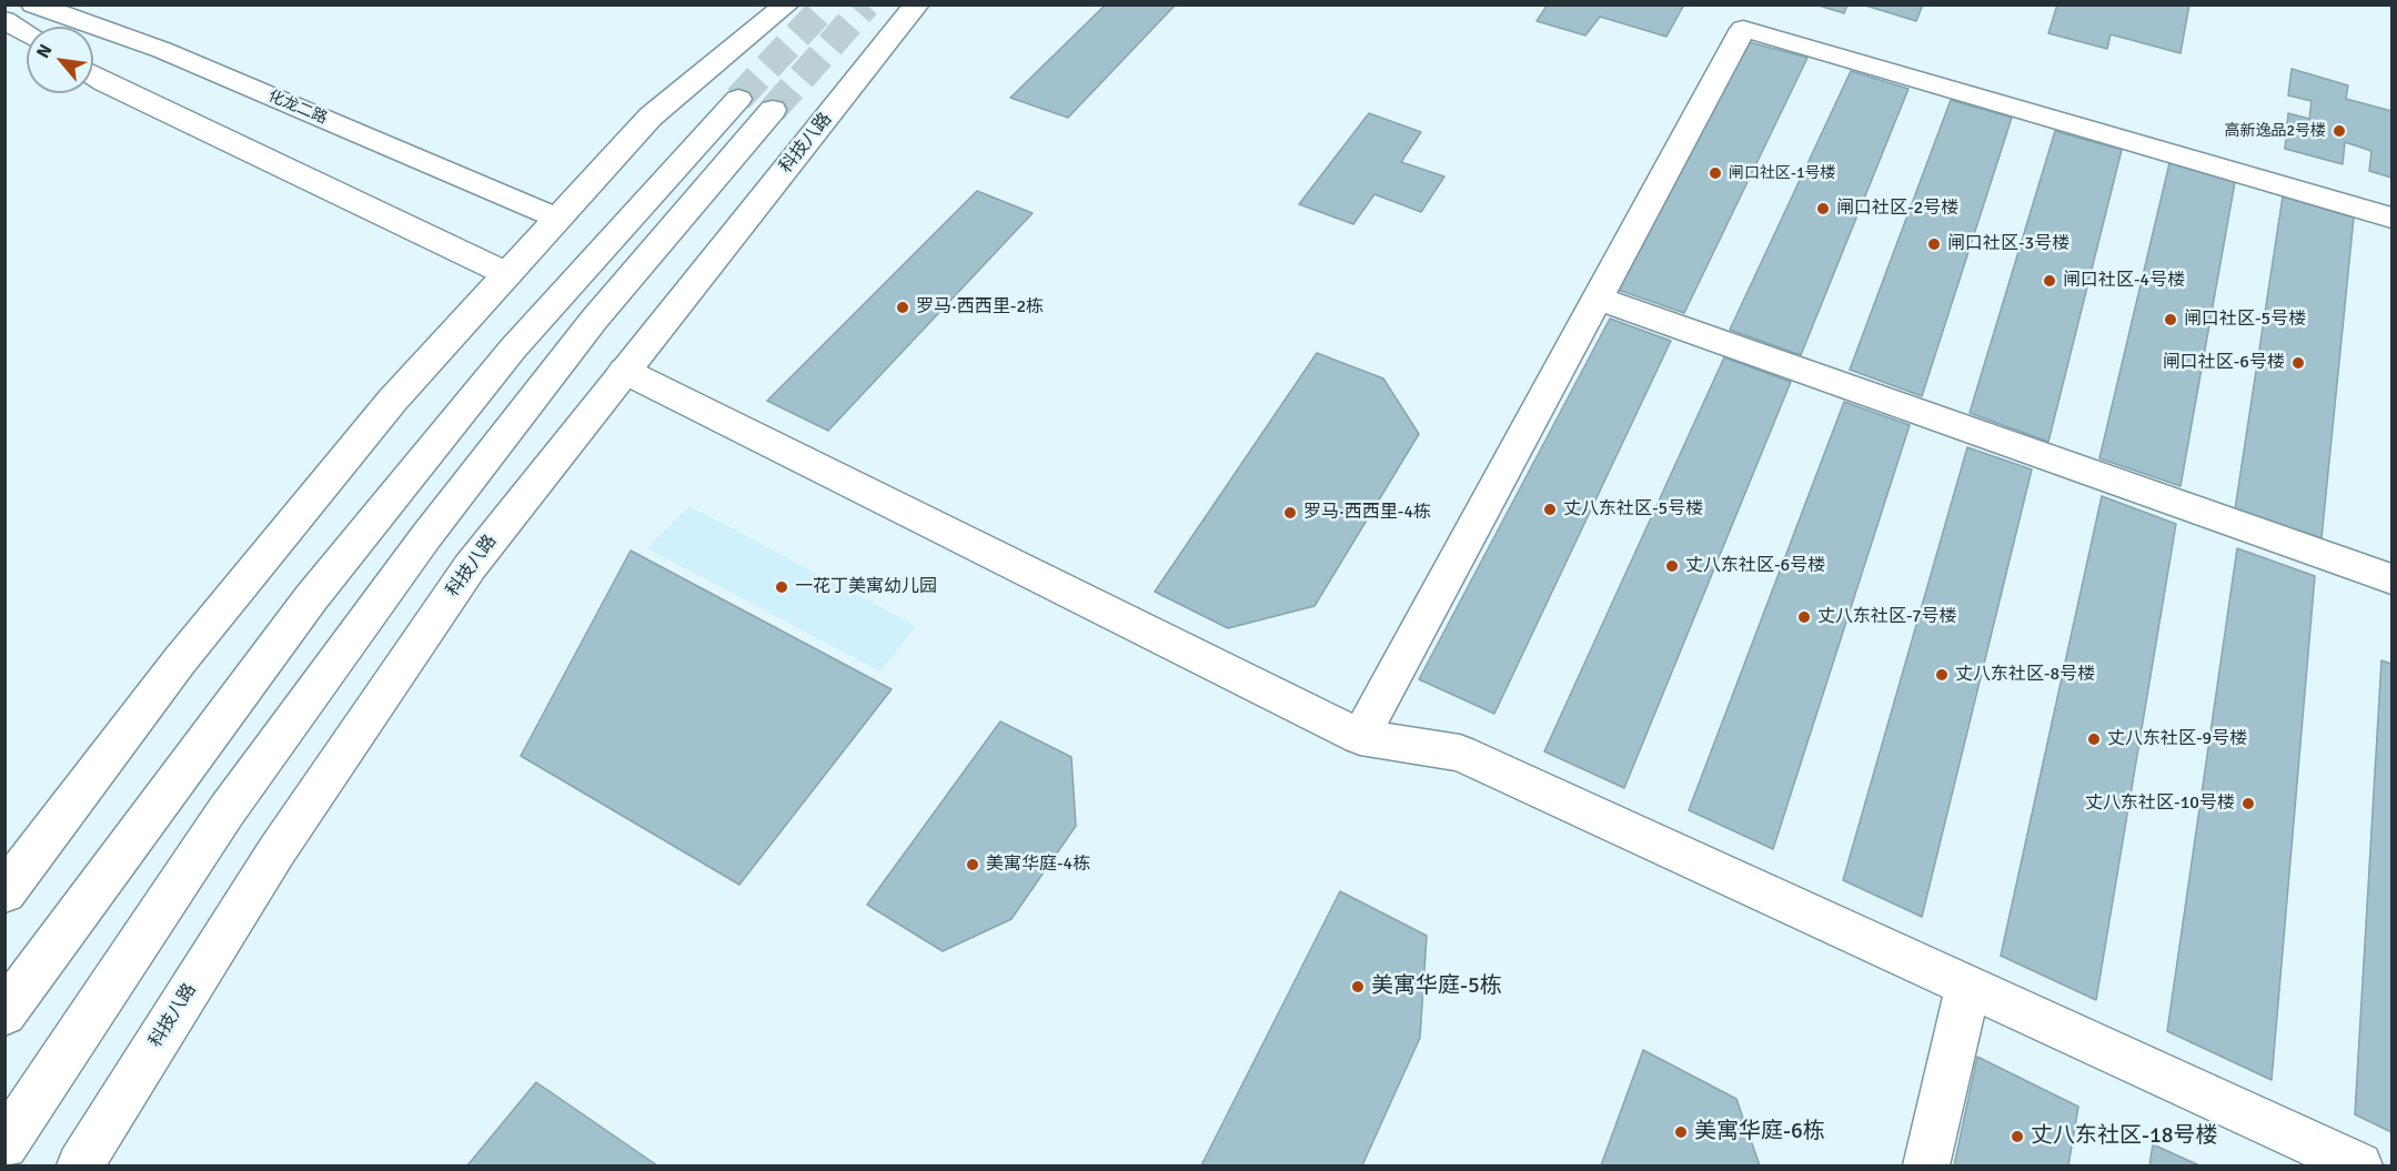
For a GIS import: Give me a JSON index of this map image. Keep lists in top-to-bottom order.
{
  "streets": {
    "main road": ["化龙二路", "科技八路"]
  },
  "places": [
    "高新逸品2号楼",
    "闸口社区-1号楼",
    "闸口社区-2号楼",
    "闸口社区-3号楼",
    "闸口社区-4号楼",
    "罗马·西西里-2栋",
    "闸口社区-5号楼",
    "闸口社区-6号楼",
    "丈八东社区-5号楼",
    "罗马·西西里-4栋",
    "丈八东社区-6号楼",
    "一花丁美寓幼儿园",
    "丈八东社区-7号楼",
    "丈八东社区-8号楼",
    "丈八东社区-9号楼",
    "丈八东社区-10号楼",
    "美寓华庭-4栋",
    "美寓华庭-5栋",
    "美寓华庭-6栋",
    "丈八东社区-18号楼"
  ],
  "north": "top left"
}
